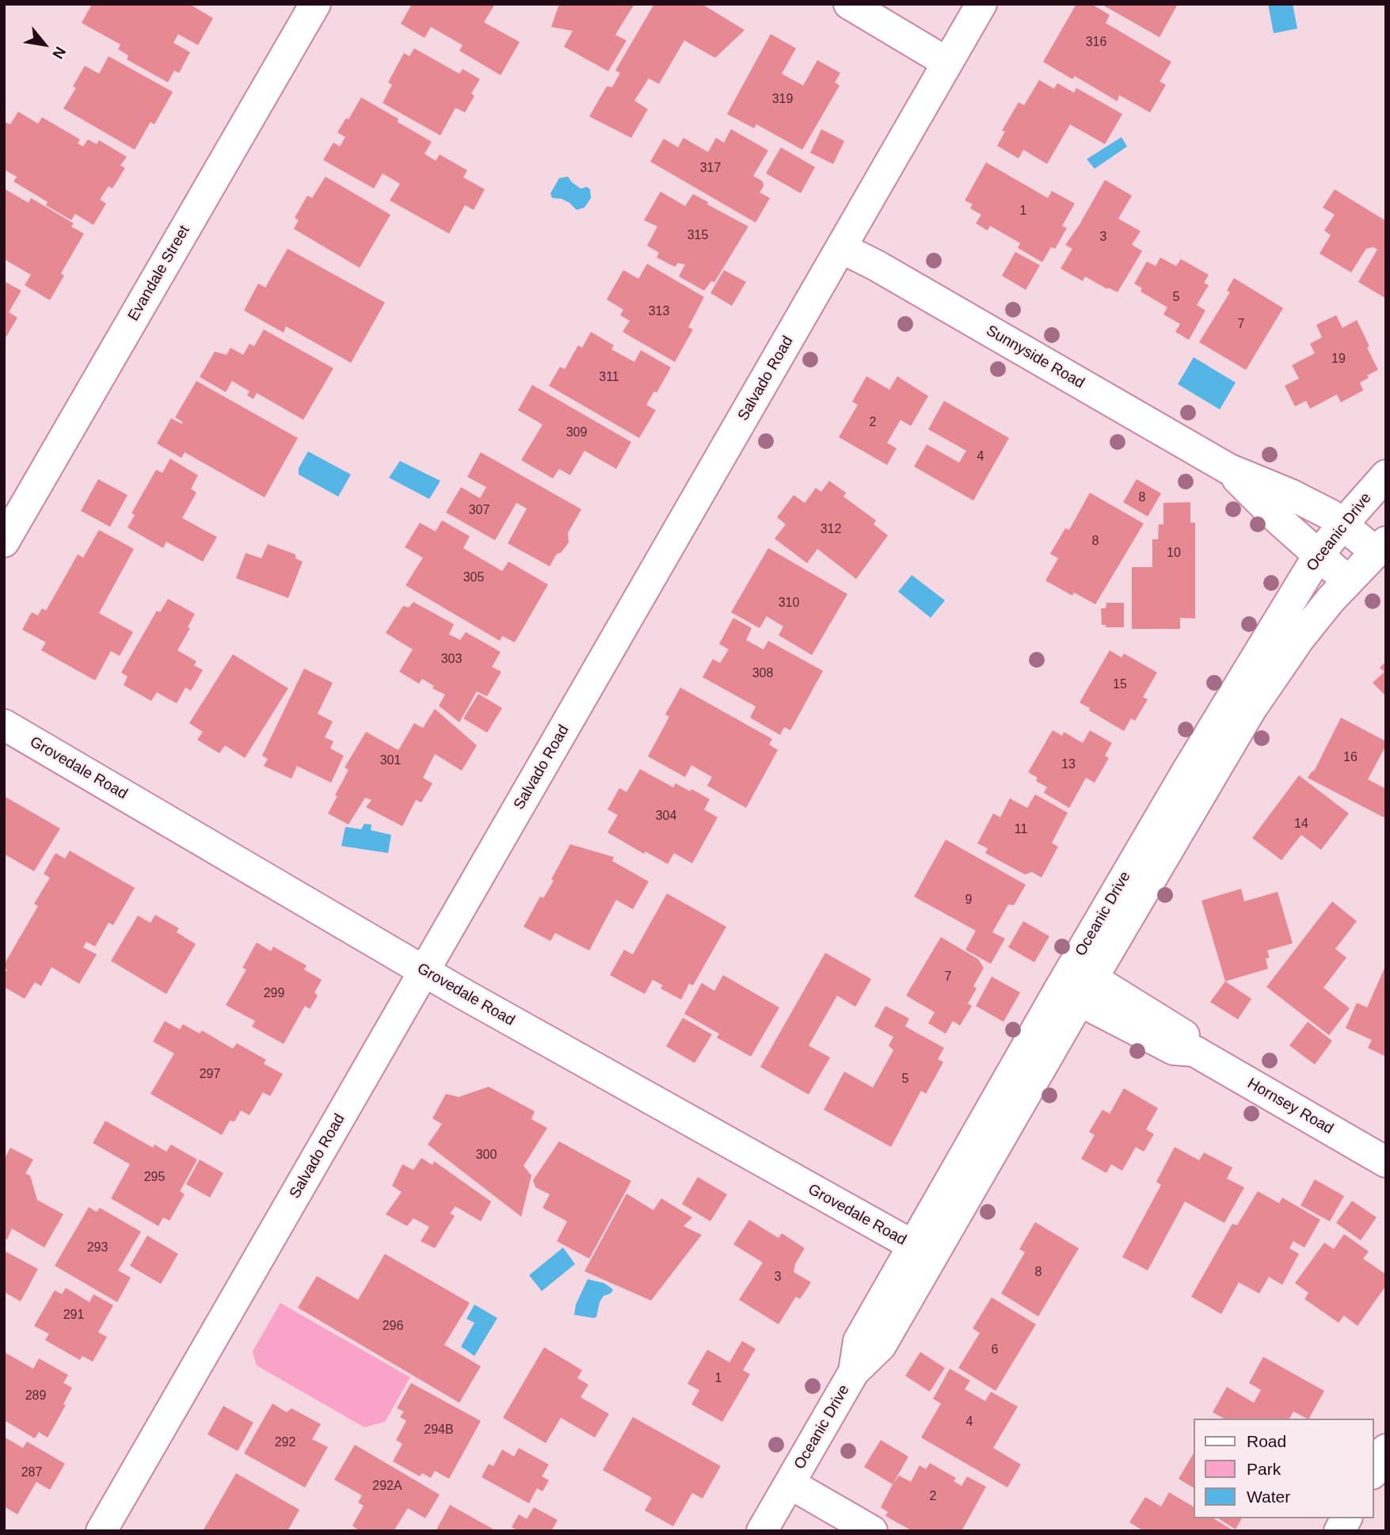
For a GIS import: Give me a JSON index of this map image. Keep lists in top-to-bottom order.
{
  "streets": {
    "street": [
      "Evandale Street",
      "Sunnyside Road",
      "Salvado Road",
      "Oceanic Drive",
      "Grovedale Road",
      "Hornsey Road"
    ]
  },
  "crossings": [
    ["Sunnyside Road", "Salvado Road"],
    ["Sunnyside Road", "Oceanic Drive"],
    ["Salvado Road", "Grovedale Road"],
    ["Oceanic Drive", "Grovedale Road"],
    ["Oceanic Drive", "Hornsey Road"]
  ],
  "house_numbers": [
    "316",
    "319",
    "317",
    "1",
    "315",
    "3",
    "5",
    "313",
    "7",
    "19",
    "311",
    "2",
    "309",
    "4",
    "8",
    "307",
    "312",
    "8",
    "10",
    "305",
    "310",
    "303",
    "308",
    "15",
    "16",
    "301",
    "13",
    "304",
    "14",
    "11",
    "9",
    "7",
    "299",
    "297",
    "5",
    "300",
    "295",
    "293",
    "8",
    "3",
    "291",
    "296",
    "6",
    "1",
    "289",
    "4",
    "294B",
    "292",
    "287",
    "292A",
    "2"
  ],
  "legend": ["Road", "Park", "Water"],
  "north": "bottom right"
}
